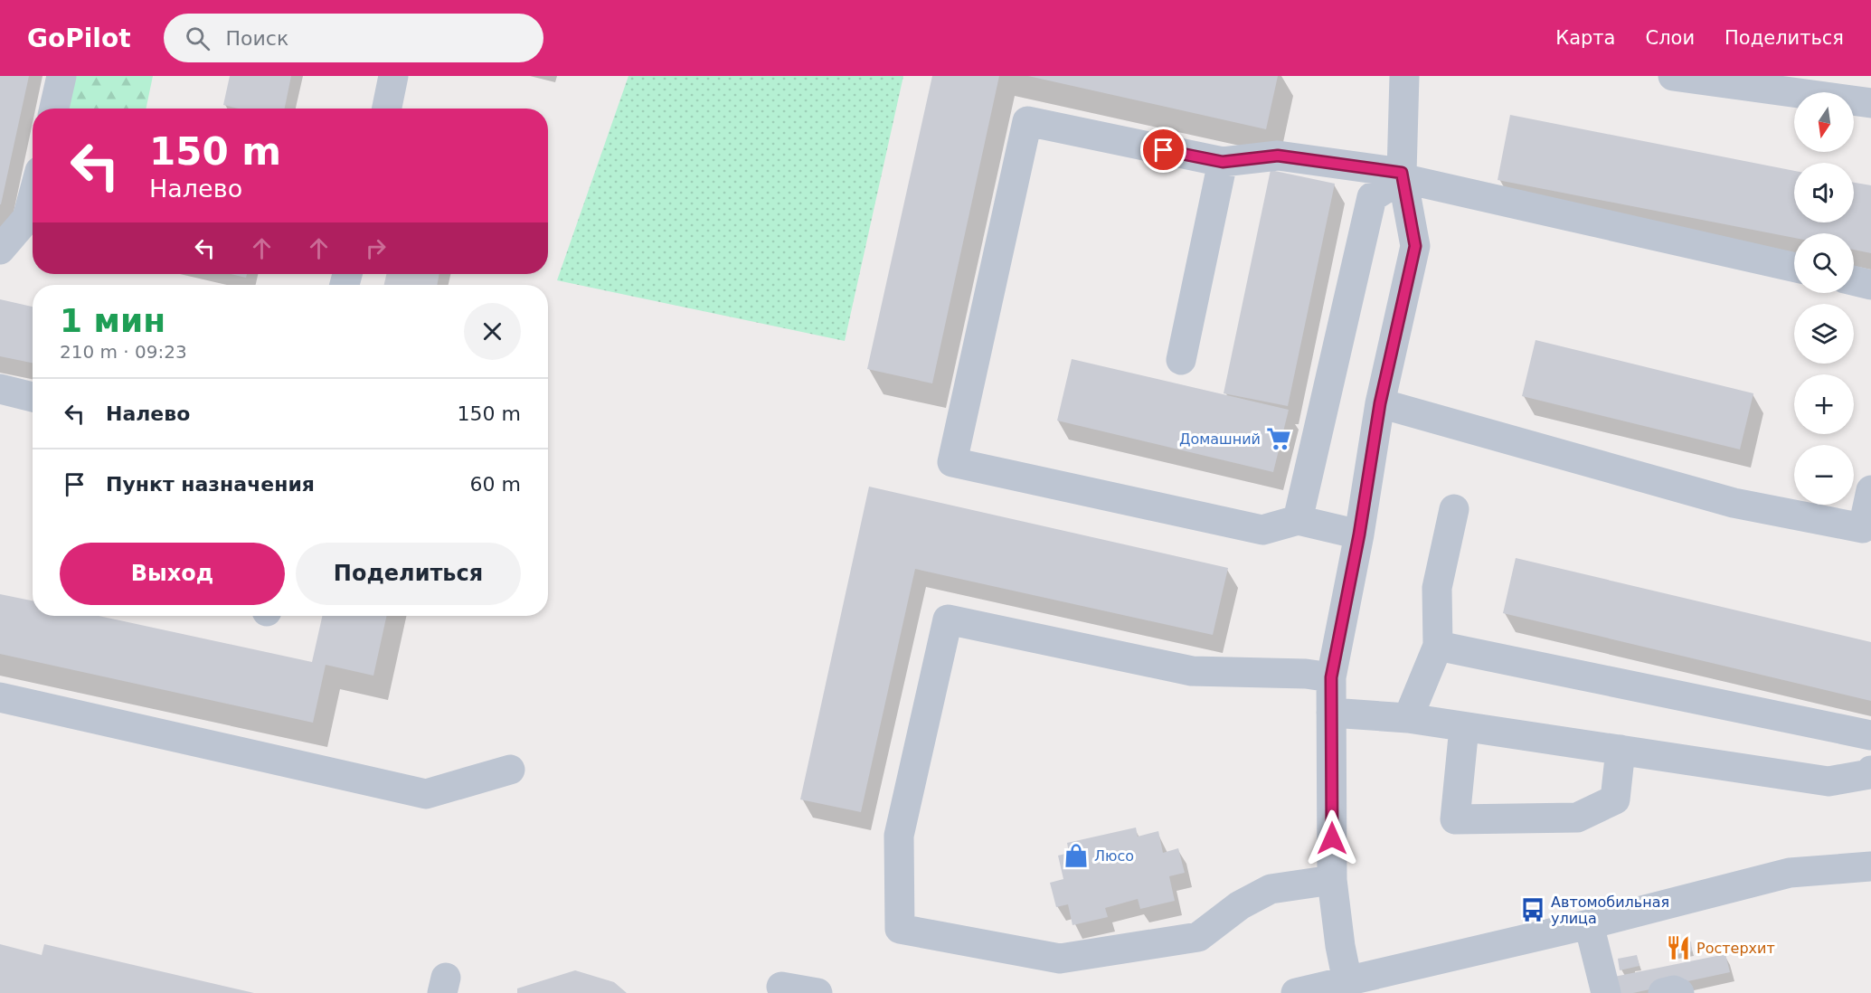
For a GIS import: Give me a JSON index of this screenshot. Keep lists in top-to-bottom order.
{
  "places": {
    "supermarket": ["Домашний"],
    "shop": ["Люсо"],
    "bus stop": ["Автомобильная улица"],
    "restaurant": ["Ростерхит"]
  },
  "north": "bottom",
  "page": {
    "header": "GoPilot",
    "search": "Поиск",
    "nav": ["Карта", "Слои", "Поделиться"],
    "map_buttons": ["+", "−"],
    "turn": ["150 m", "Налево"],
    "heading": ["1 мин", "210 m · 09:23"],
    "list": [
      {
        "name": "Налево",
        "value": "150 m"
      },
      {
        "name": "Пункт назначения",
        "value": "60 m"
      }
    ],
    "buttons": ["Выход", "Поделиться"]
  }
}
